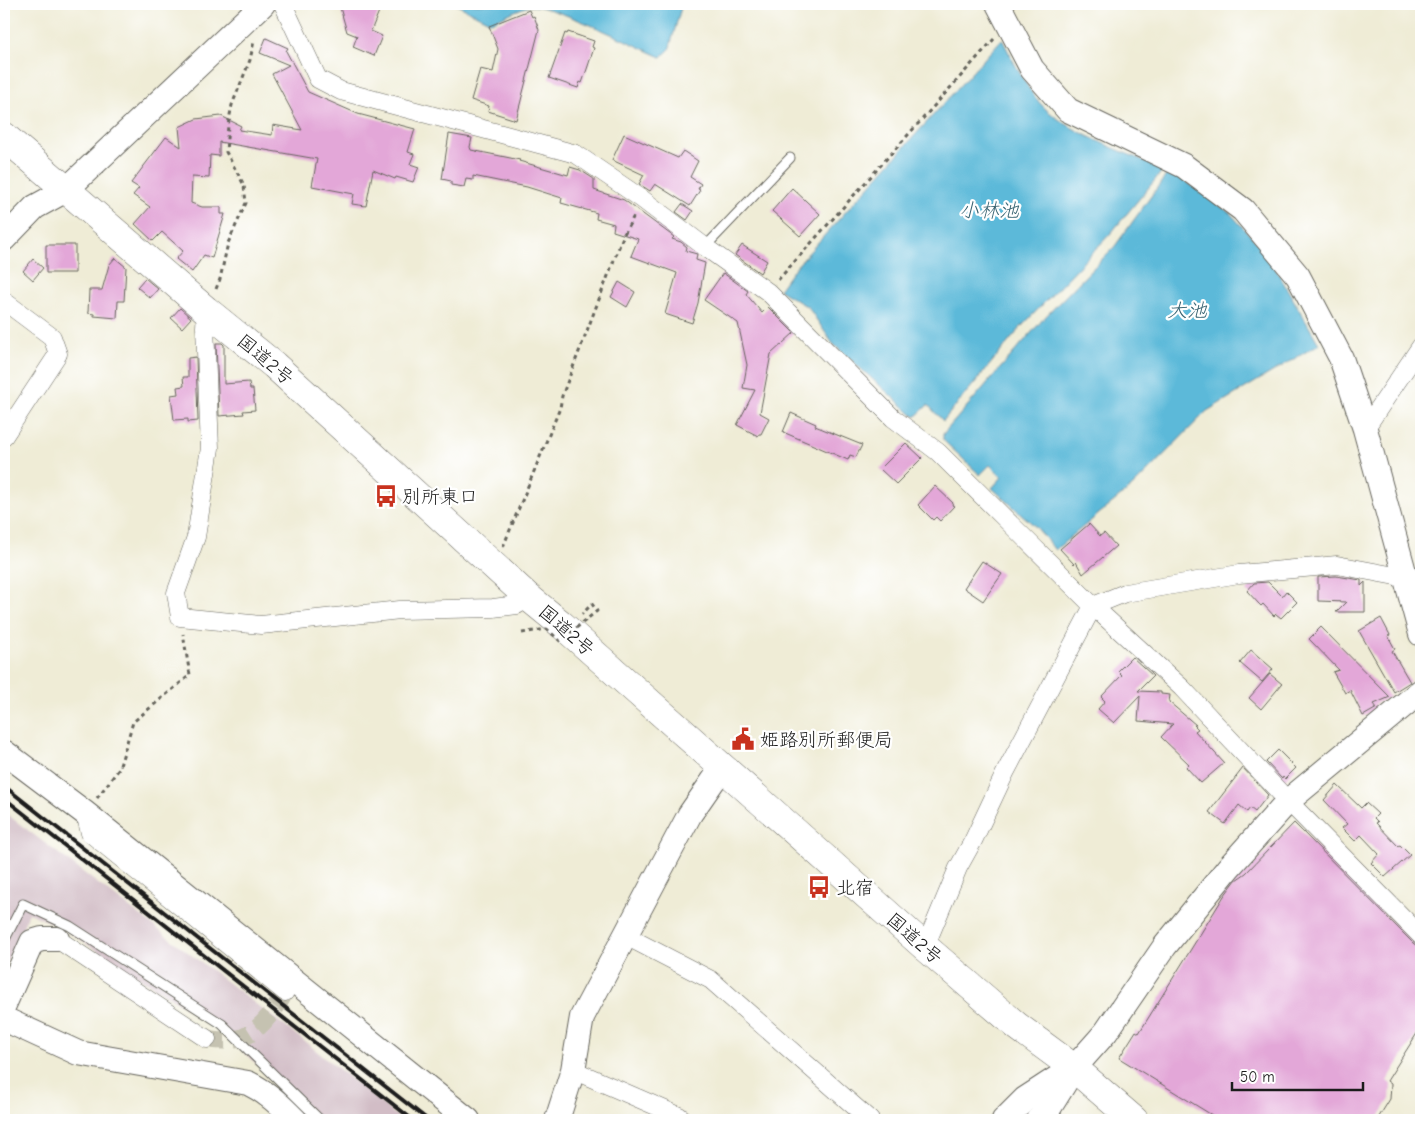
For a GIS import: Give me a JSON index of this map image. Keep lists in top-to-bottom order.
{
  "streets": {
    "highway": ["国道2号"]
  },
  "water": ["小林池", "大池"],
  "places": {
    "bus stop": ["別所東口", "北宿"],
    "public building": ["姫路別所郵便局"]
  },
  "scale_bar": "50 m"
}
